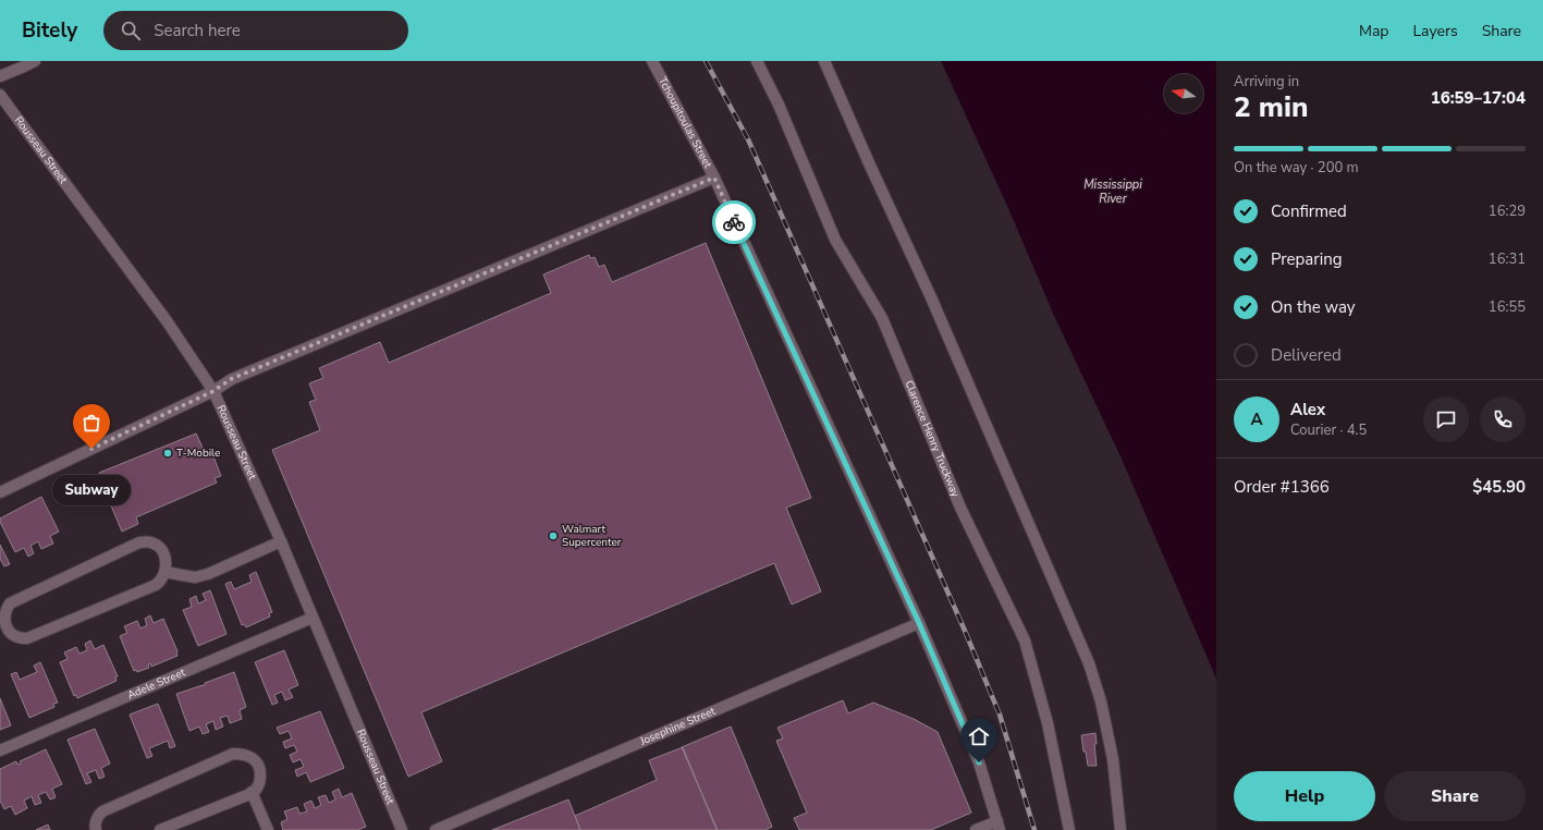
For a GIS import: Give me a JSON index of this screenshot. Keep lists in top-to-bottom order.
{
  "streets": {
    "street": [
      "Tchoupitoulas Street",
      "Rousseau Street",
      "Clarence Henry Truckway",
      "Adele Street",
      "Josephine Street"
    ]
  },
  "crossings": [
    ["Tchoupitoulas Street", "Josephine Street"],
    ["Rousseau Street", "Adele Street"]
  ],
  "water": ["Mississippi River"],
  "places": ["Subway", "T-Mobile", "Walmart Supercenter"],
  "north": "left",
  "page": {
    "header": "Bitely",
    "search": "Search here",
    "nav": ["Map", "Layers", "Share"],
    "heading": ["2 min", "Arriving in", "16:59–17:04"],
    "panel": [
      "Alex",
      "Courier · 4.5",
      "Order #1366",
      "$45.90"
    ],
    "bar": "On the way · 200 m",
    "list": [
      ["Confirmed", "16:29"],
      ["Preparing", "16:31"],
      ["On the way", "16:55"],
      "Delivered"
    ],
    "round": "A",
    "bubble": "Subway",
    "buttons": ["Help", "Share"]
  }
}
